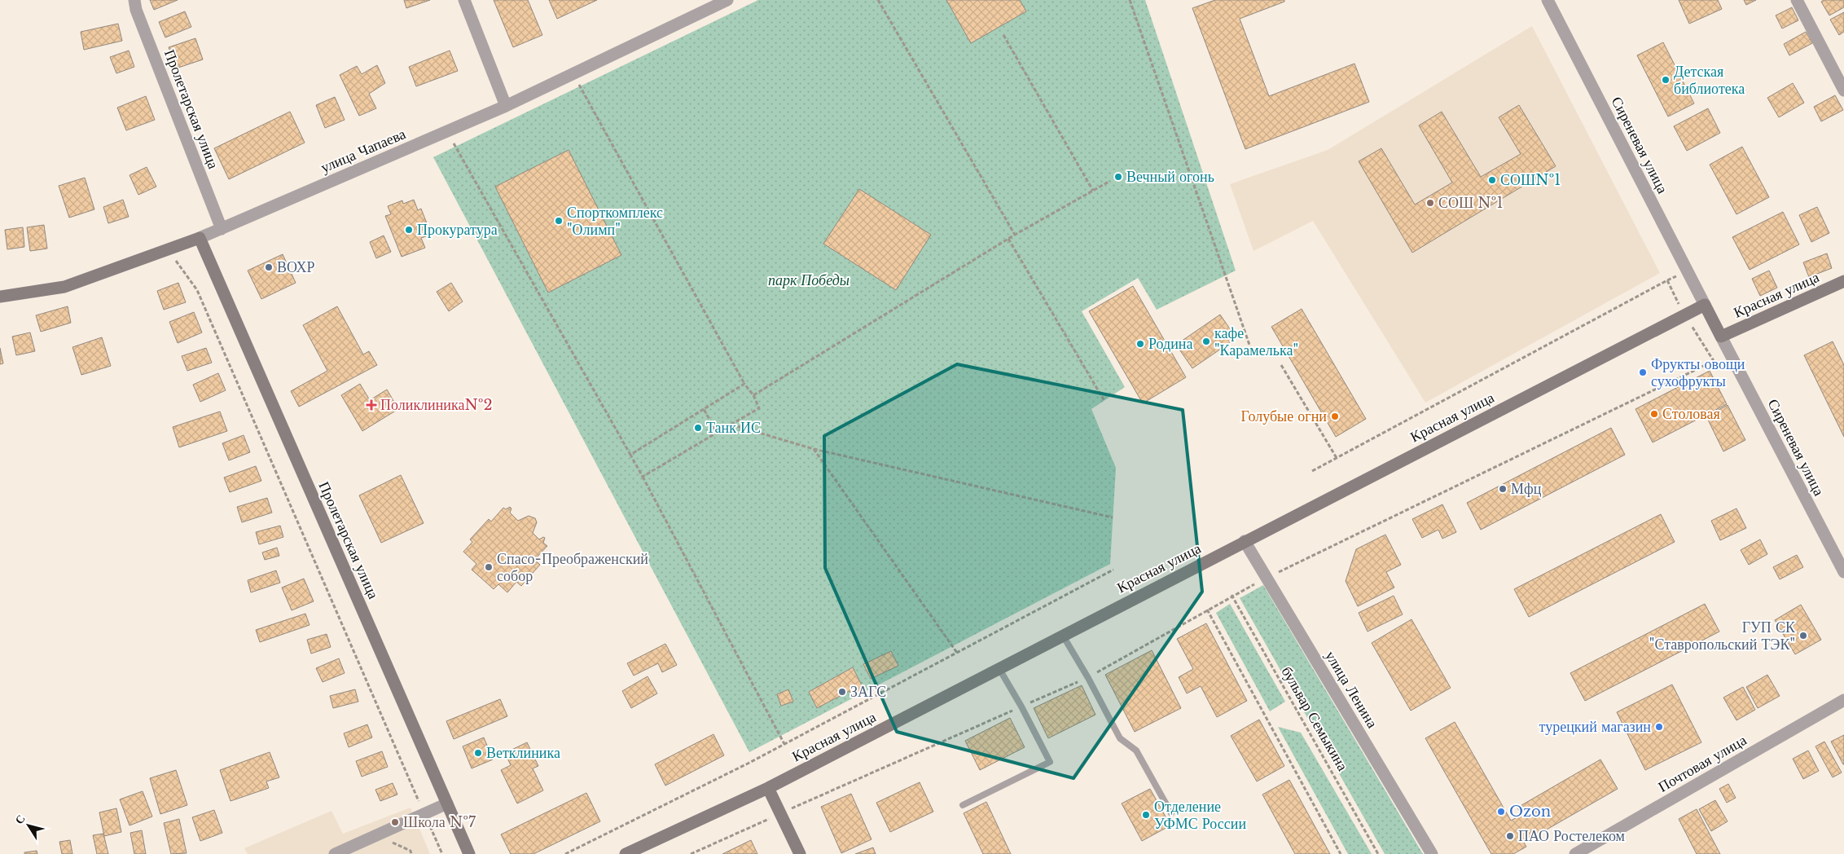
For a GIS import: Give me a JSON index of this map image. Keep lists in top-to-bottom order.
{
  "streets": {
    "street": [
      "Пролетарская улица",
      "Сиреневая улица",
      "улица Чапаева",
      "Красная улица",
      "улица Ленина",
      "Почтовая улица"
    ],
    "path": ["бульвар Семыкина"]
  },
  "crossings": [
    ["Пролетарская улица", "улица Чапаева"],
    ["Сиреневая улица", "Красная улица"],
    ["Красная улица", "улица Ленина"]
  ],
  "parks": ["парк Победы"],
  "places": {
    "other": [
      "Детская библиотека",
      "Вечный огонь",
      "СОШ№1",
      "СОШ №1",
      "Спорткомплекс \"Олимп\"",
      "Прокуратура",
      "ВОХР",
      "кафе \"Карамелька\"",
      "Родина",
      "Фрукты овощи сухофрукты",
      "Столовая",
      "Голубые огни",
      "Танк ИС",
      "Мфц",
      "Спасо-Преображенский собор",
      "ГУП СК \"Ставропольский ТЭК\"",
      "ЗАГС",
      "турецкий магазин",
      "Ветклиника",
      "Ozon",
      "Отделение УФМС России",
      "Школа №7",
      "ПАО Ростелеком"
    ],
    "health": ["Поликлиника№2"]
  },
  "north": "top left"
}
